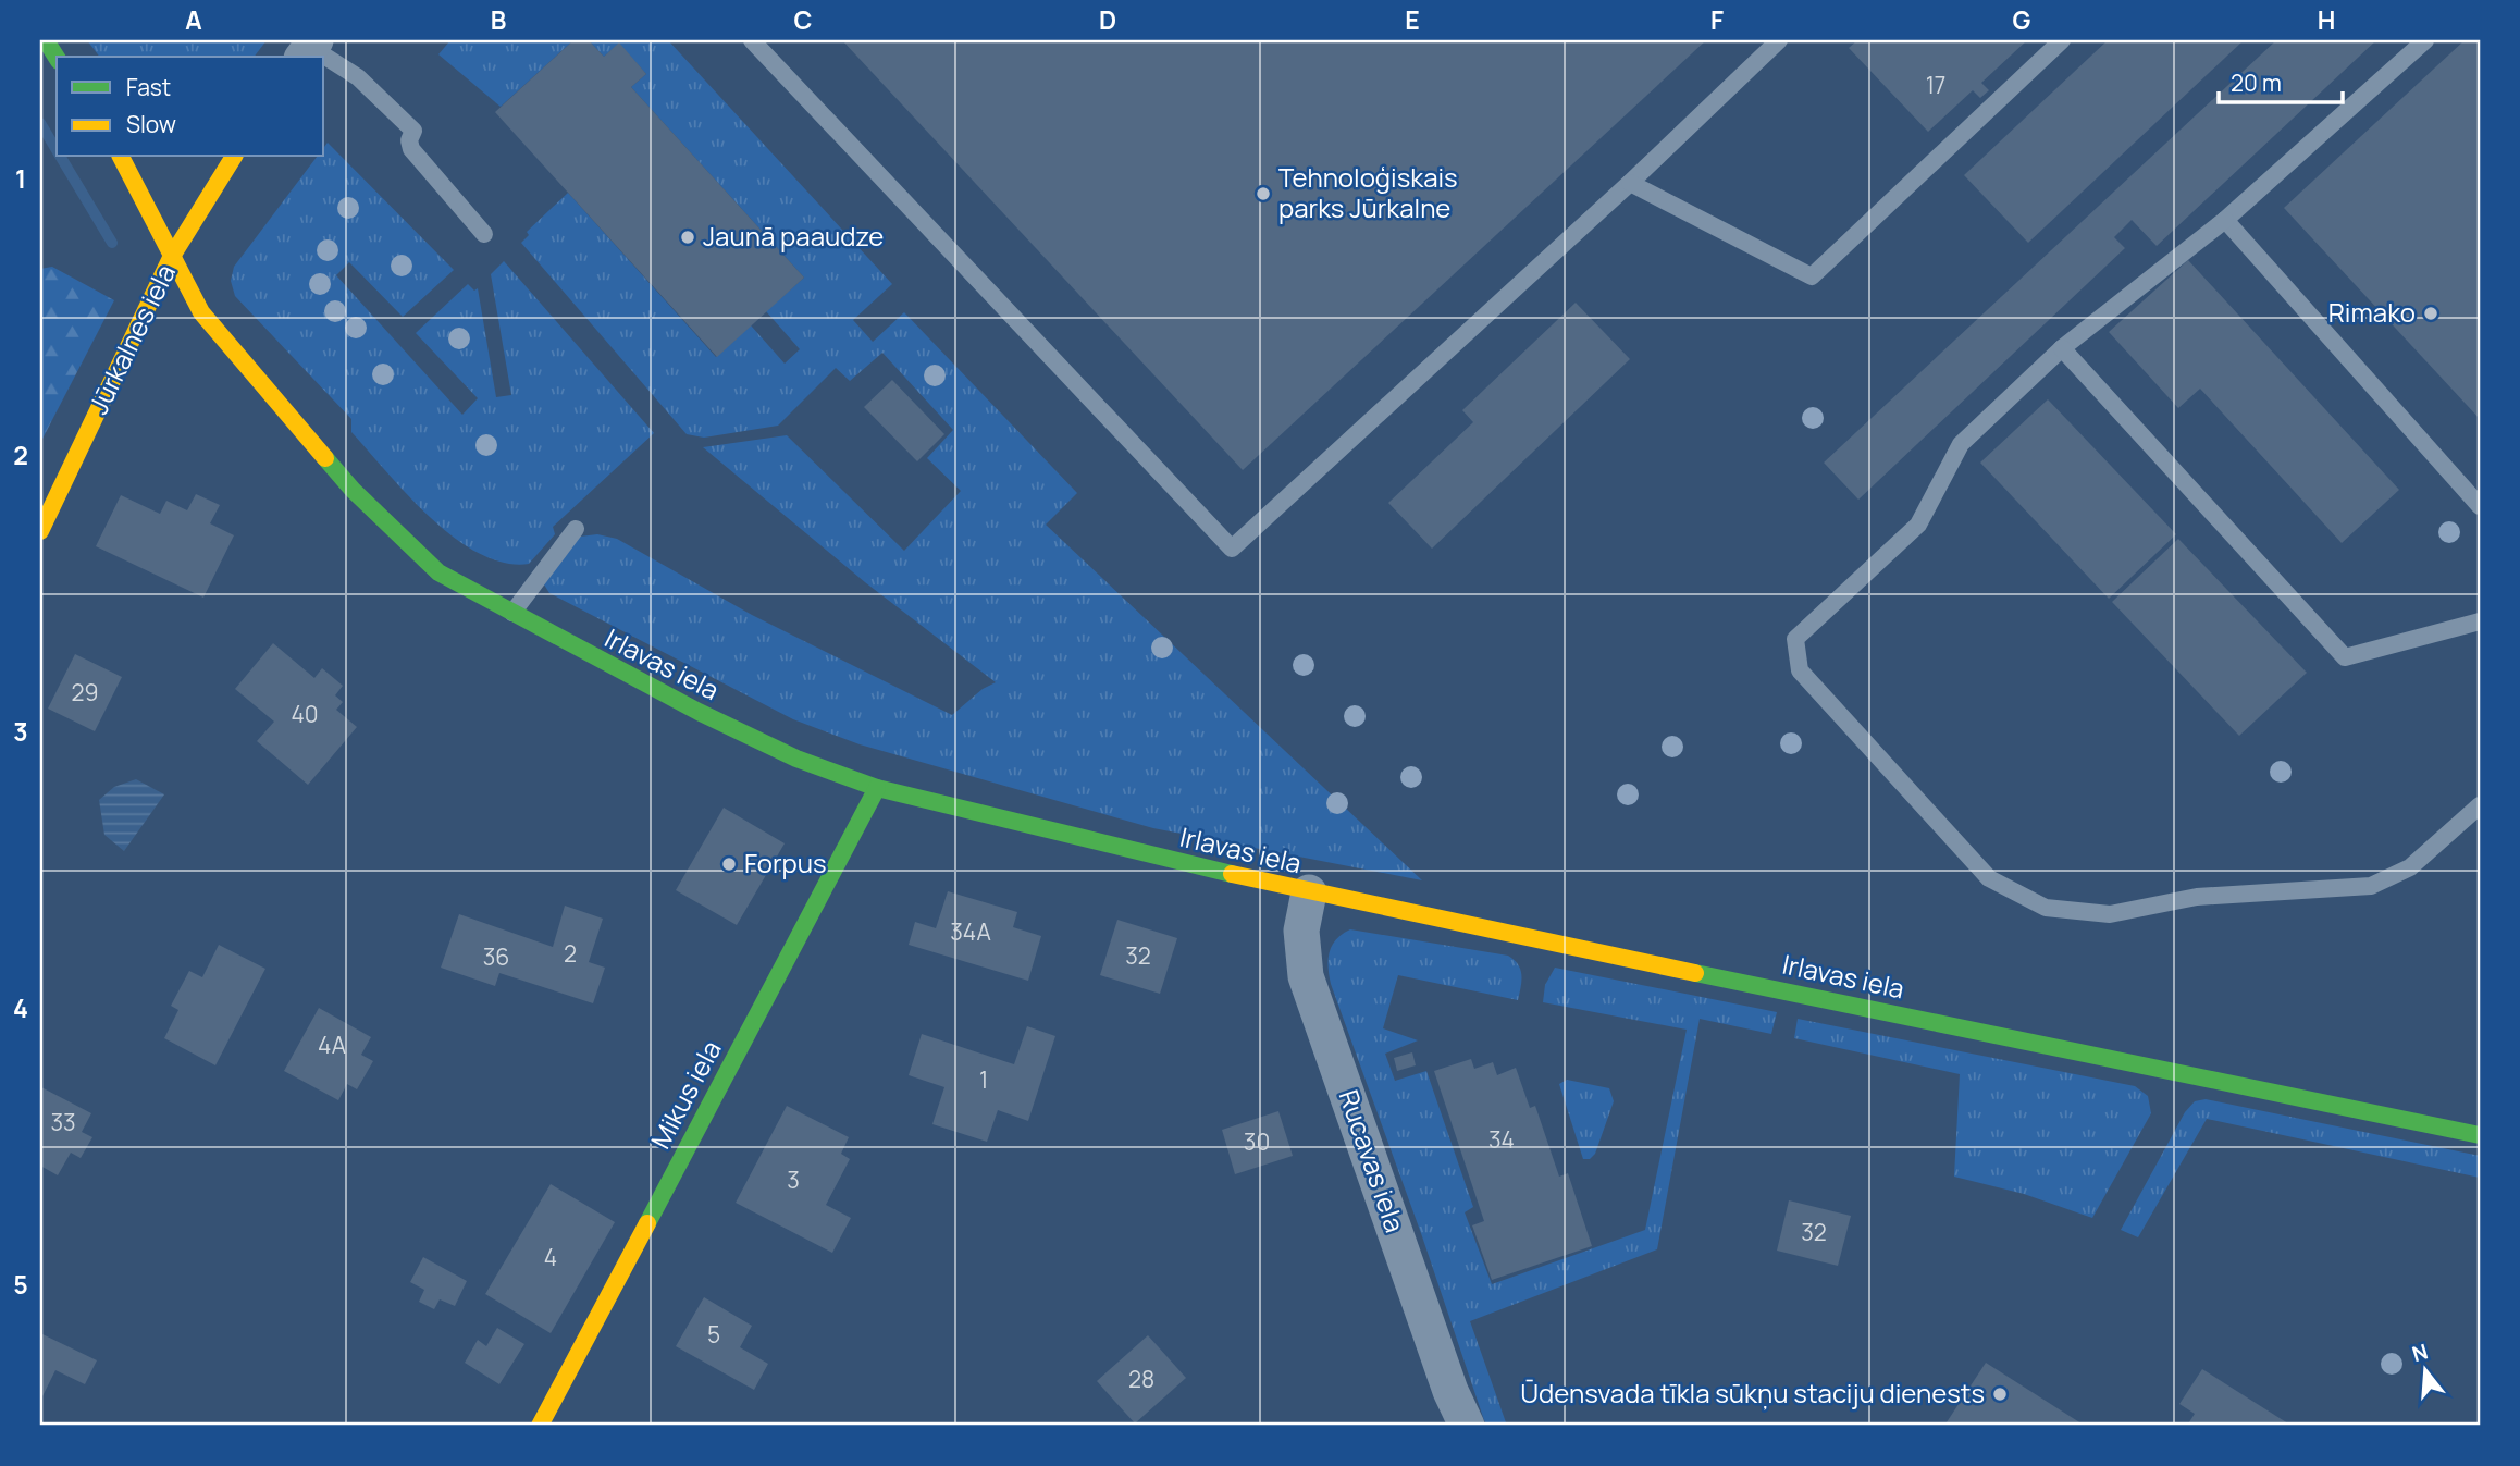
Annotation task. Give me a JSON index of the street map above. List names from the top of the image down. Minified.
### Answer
{"streets":{"street":["Jūrkalnes iela","Irlavas iela","Mikus iela","Rucavas iela"]},"crossings":[["Jūrkalnes iela","Irlavas iela"],["Irlavas iela","Mikus iela"],["Irlavas iela","Rucavas iela"]],"places":["Tehnoloģiskais parks Jūrkalne","Jaunā paaudze","Rimako","Forpus","Ūdensvada tīkla sūkņu staciju dienests"],"house_numbers":["17","29","40","34A","2","32","36","4A","1","33","34","30","3","32","4","5","28"],"legend":["Fast","Slow"],"scale_bar":"20 m","north":"top","grid":{"columns":["A","B","C","D","E","F","G","H"],"rows":["1","2","3","4","5"]}}
